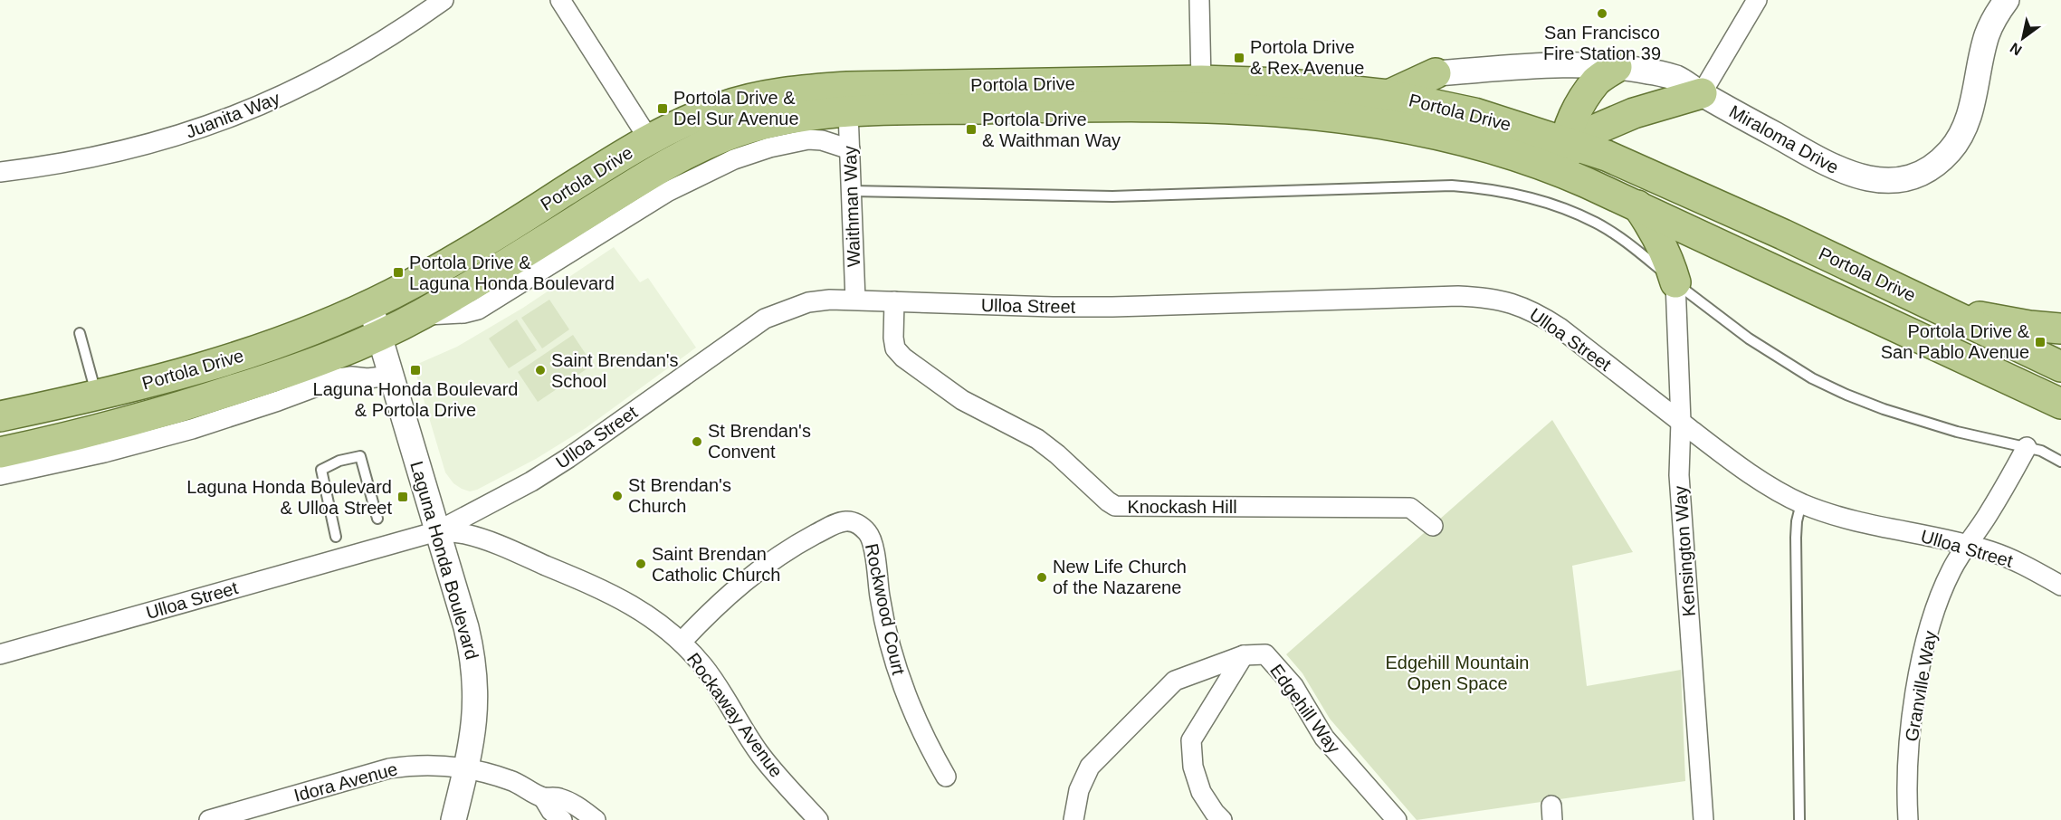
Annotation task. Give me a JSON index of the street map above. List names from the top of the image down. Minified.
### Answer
{"streets":{"main road":["Portola Drive"],"street":["Juanita Way","Miraloma Drive","Waithman Way","Ulloa Street","Knockash Hill","Kensington Way","Laguna Honda Boulevard","Rockwood Court","Granville Way","Edgehill Way","Rockaway Avenue","Idora Avenue"]},"crossings":[["Portola Drive","Miraloma Drive"],["Portola Drive","Waithman Way"],["Portola Drive","Laguna Honda Boulevard"],["Waithman Way","Ulloa Street"],["Ulloa Street","Knockash Hill"],["Ulloa Street","Kensington Way"],["Ulloa Street","Laguna Honda Boulevard"],["Ulloa Street","Granville Way"],["Ulloa Street","Rockaway Avenue"],["Laguna Honda Boulevard","Rockaway Avenue"],["Laguna Honda Boulevard","Idora Avenue"],["Rockwood Court","Rockaway Avenue"]],"parks":["Edgehill Mountain Open Space"],"places":{"other":["San Francisco Fire Station 39","Saint Brendan's School","St Brendan's Convent","St Brendan's Church","Saint Brendan Catholic Church","New Life Church of the Nazarene"],"transit":["Portola Drive & Rex Avenue","Portola Drive & Del Sur Avenue","Portola Drive & Waithman Way","Portola Drive & Laguna Honda Boulevard","Portola Drive & San Pablo Avenue","Laguna Honda Boulevard & Portola Drive","Laguna Honda Boulevard & Ulloa Street"]},"north":"bottom left"}
